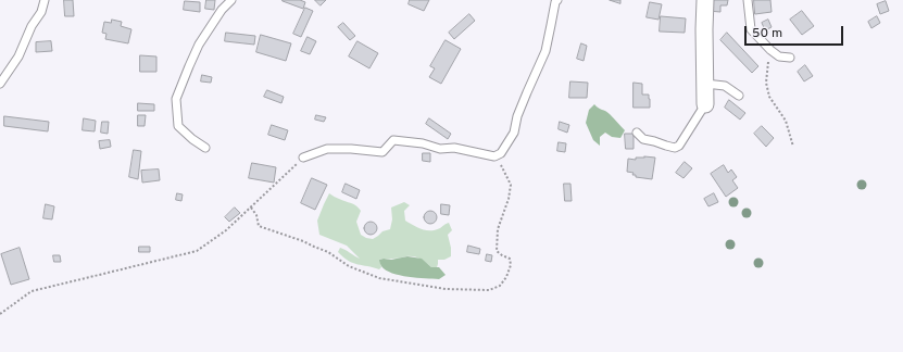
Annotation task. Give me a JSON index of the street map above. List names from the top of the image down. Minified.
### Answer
{"scale_bar":"50 m"}
